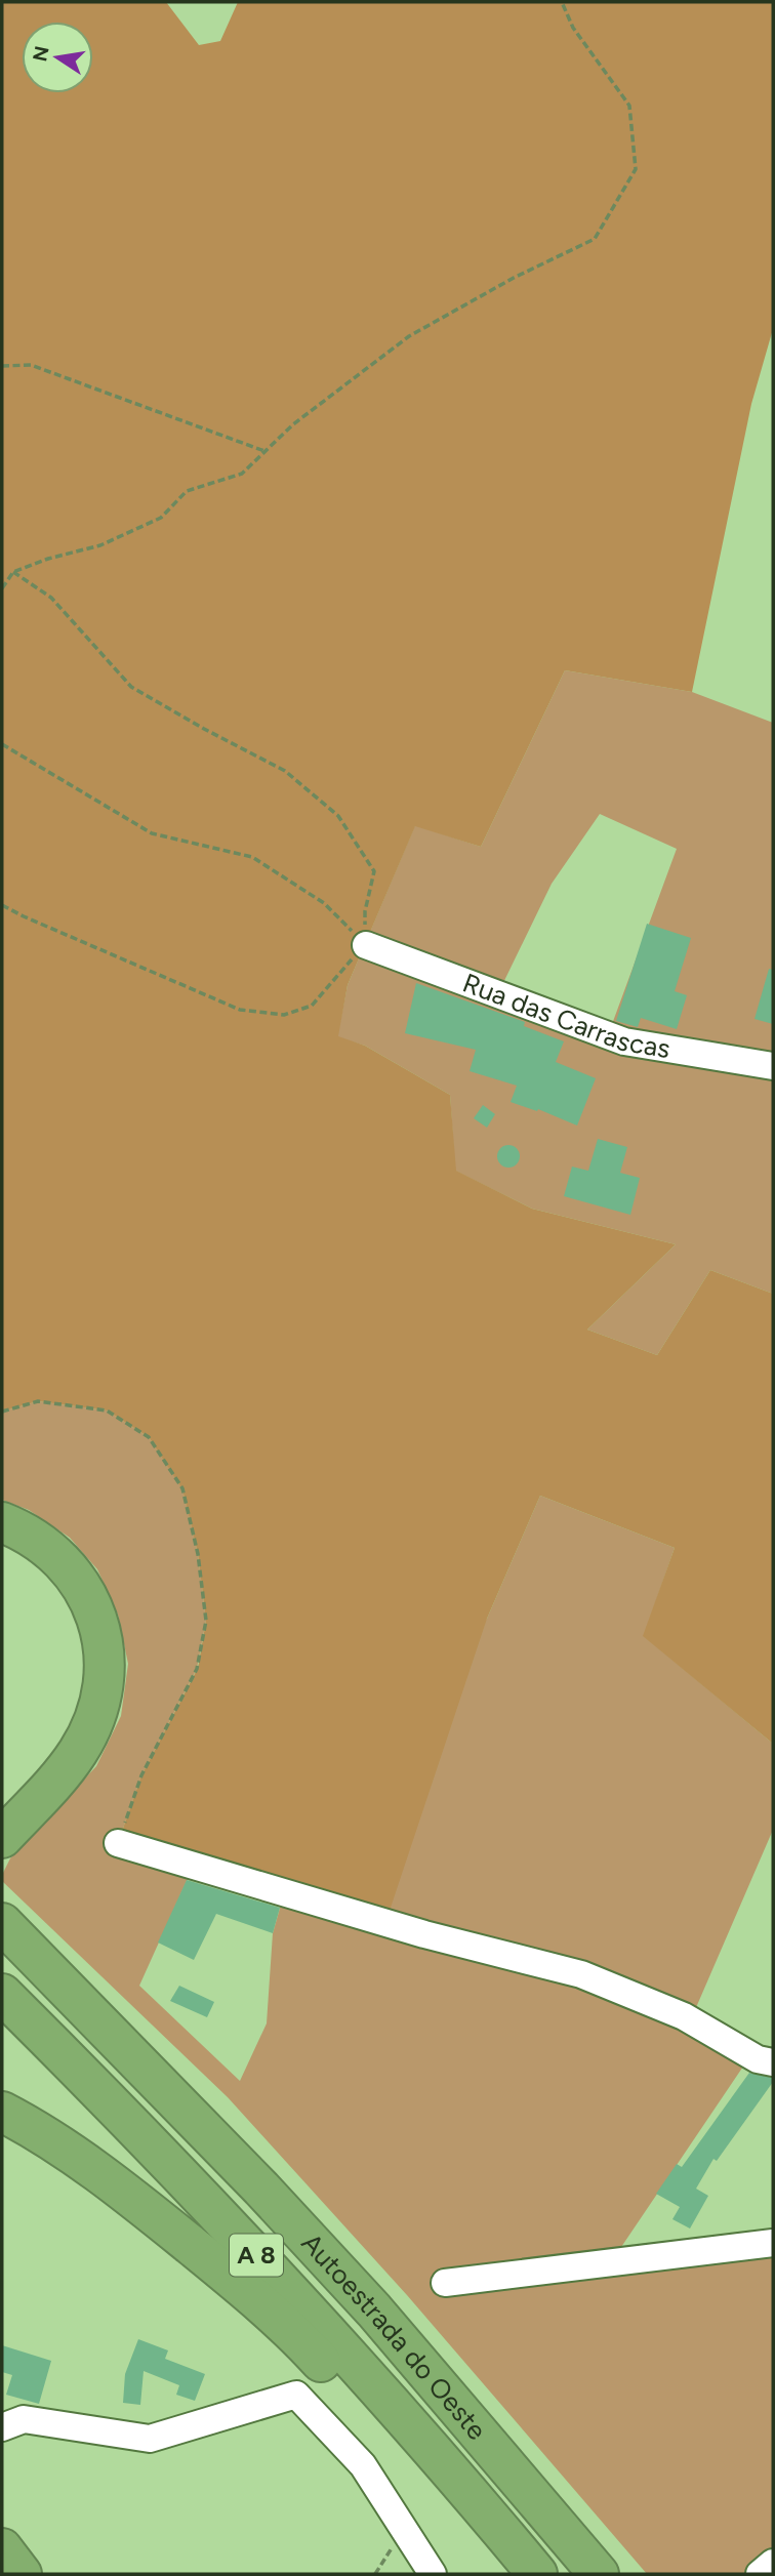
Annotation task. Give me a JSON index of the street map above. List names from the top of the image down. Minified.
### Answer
{"streets":{"highway":["A 8","Autoestrada do Oeste"],"street":["Rua das Carrascas"]},"north":"left"}
